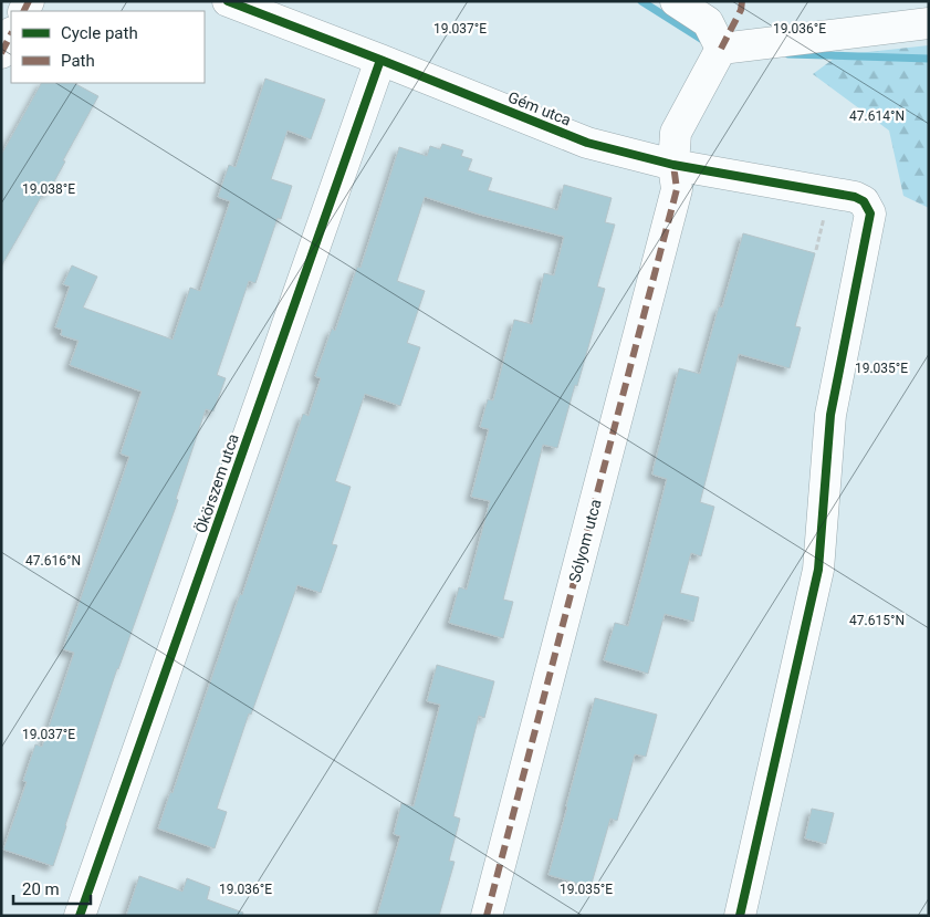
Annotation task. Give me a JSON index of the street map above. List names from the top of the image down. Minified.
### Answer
{"streets":{"street":["Gém utca","Ökörszem utca","Sólyom utca"]},"crossings":[["Gém utca","Ökörszem utca"],["Gém utca","Sólyom utca"]],"legend":["Cycle path","Path"],"scale_bar":"20 m","coordinates":["19.037°E","19.036°E","47.614°N","19.038°E","19.035°E","47.616°N","47.615°N"]}
